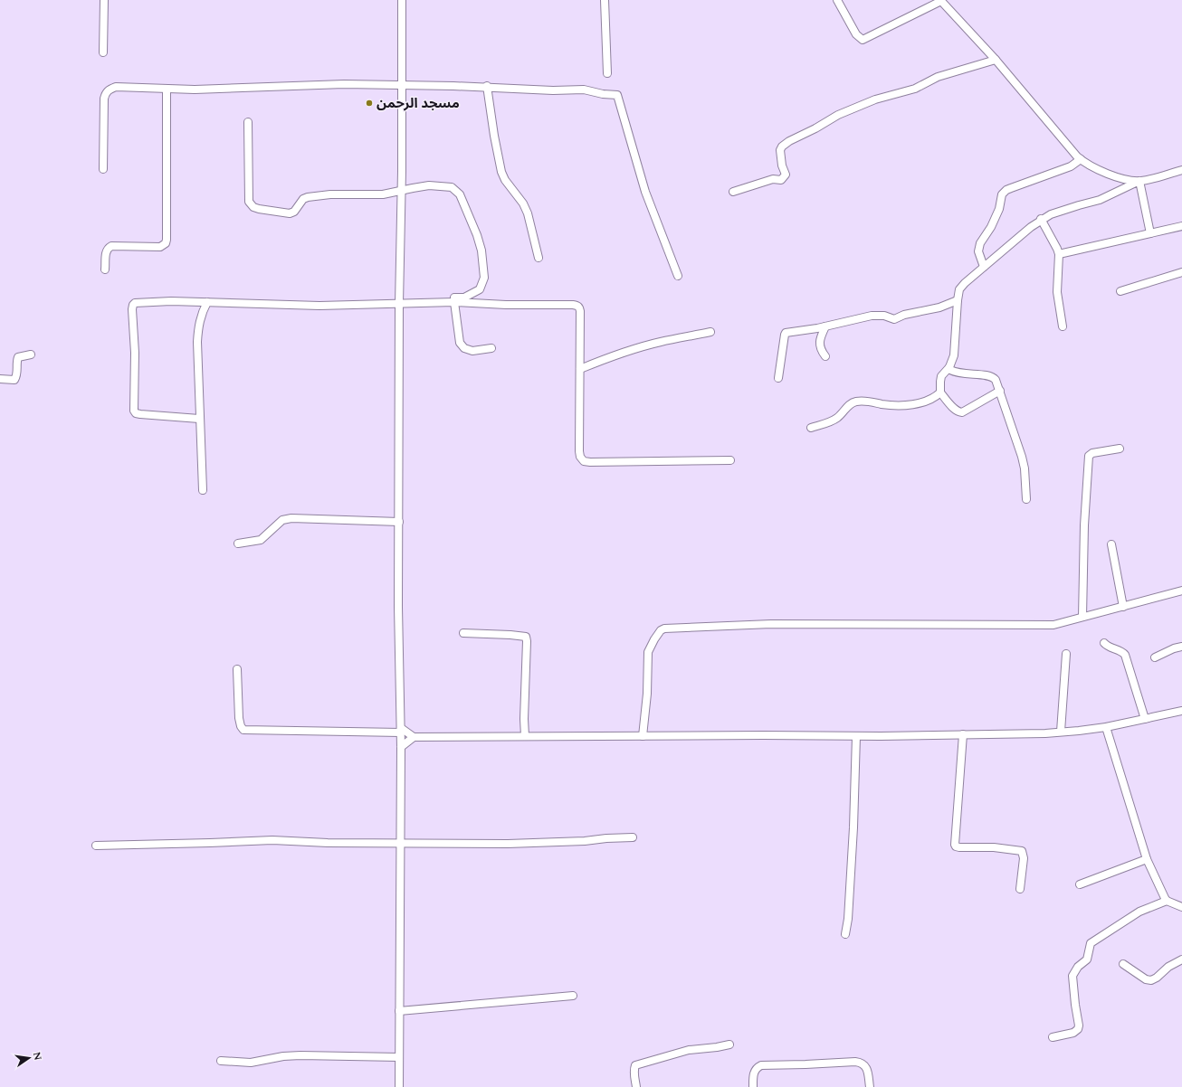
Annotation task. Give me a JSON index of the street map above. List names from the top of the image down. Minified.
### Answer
{"places":["مسجد الرحمن"],"north":"right"}
